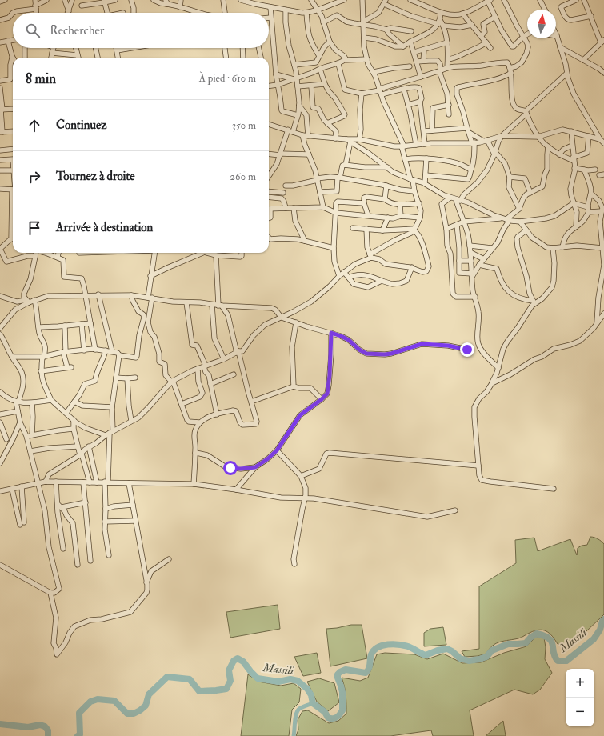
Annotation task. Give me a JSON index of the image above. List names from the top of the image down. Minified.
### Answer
{"water":["Massili"],"north":"top","page":{"search":"Rechercher","heading":["8 min","À pied · 610 m"],"list":[["Continuez","350 m"],["Tournez à droite","260 m"],"Arrivée à destination"],"map_buttons":["+","−"]}}
